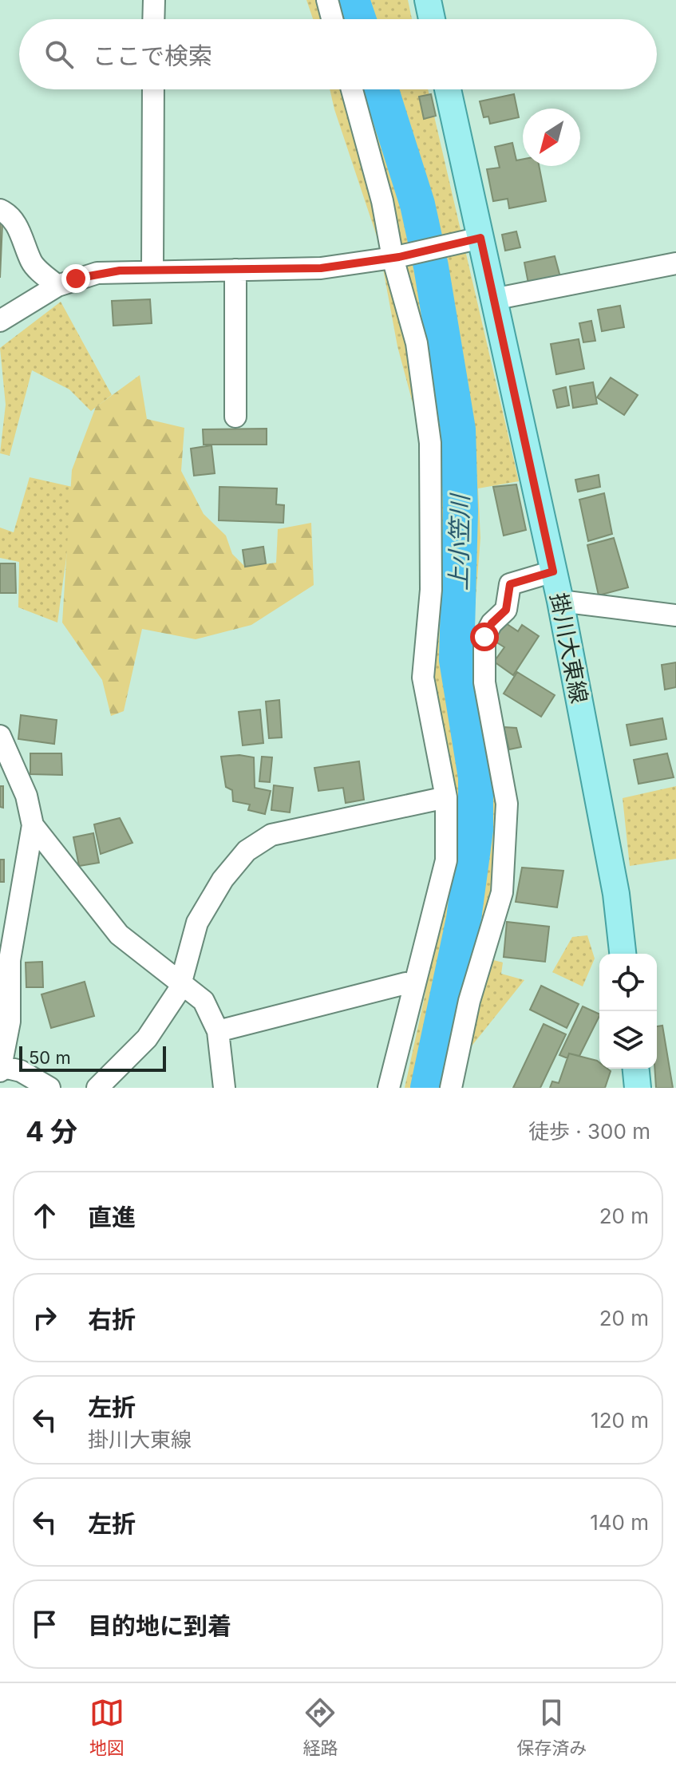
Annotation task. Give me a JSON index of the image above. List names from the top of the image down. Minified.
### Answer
{"streets":{"main road":["掛川大東線"]},"water":["上小笠川"],"scale_bar":"50 m","north":"bottom left","page":{"search":"ここで検索","scale":"50 m","heading":["4 分","徒歩 · 300 m"],"list":[["直進","20 m"],["右折","20 m"],["左折","掛川大東線","120 m"],["左折","140 m"],"目的地に到着"],"nav":["地図","経路","保存済み"]}}
